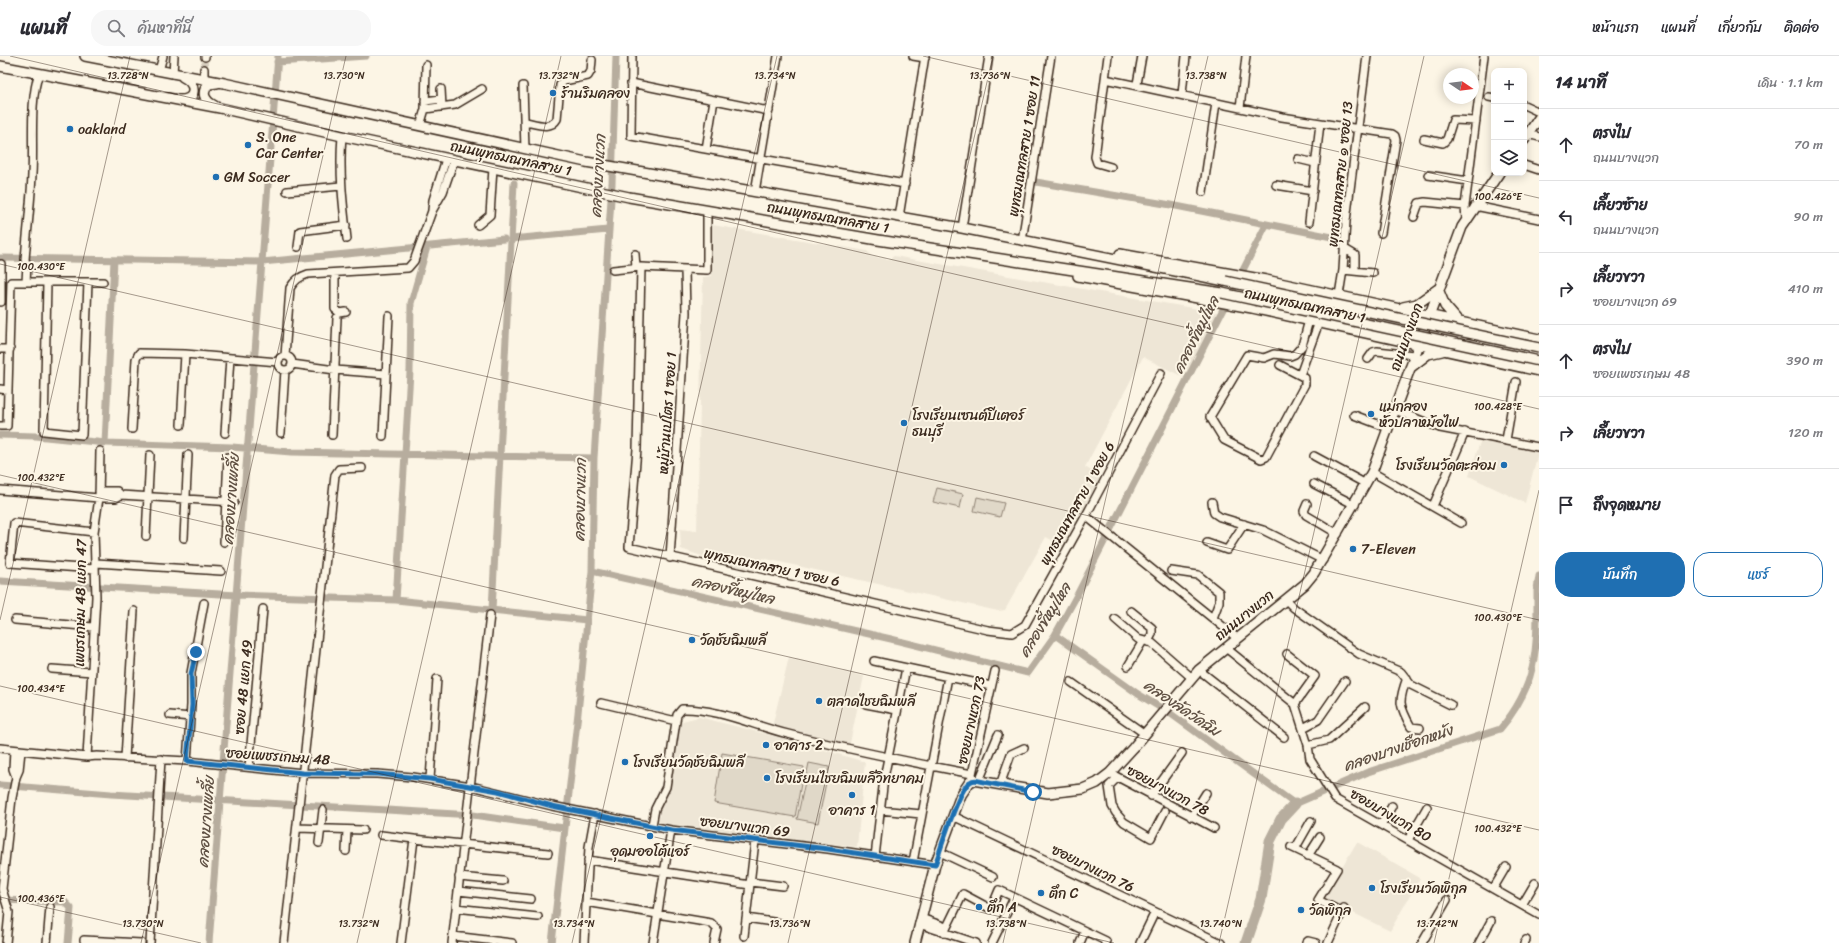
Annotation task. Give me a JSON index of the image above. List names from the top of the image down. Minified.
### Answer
{"streets":{"main road":["ถนนพุทธมณฑลสาย 1","ถนนบางแวก"],"street":["พุทธมณฑลสาย 1 ซอย 11","พุทธมณฑลสาย ๑ ซอย 13","หมู่บ้านเปโตร 1 ซอย 1","พุทธมณฑลสาย 1 ซอย 6","เพชรเกษม 48 แยก 47","ซอย 48 แยก 49","ซอยบางแวก 73","ซอยเพชรเกษม 48","ซอยบางแวก 78","ซอยบางแวก 80","ซอยบางแวก 69","ซอยบางแวก 76"]},"crossings":[["พุทธมณฑลสาย 1 ซอย 11","ถนนพุทธมณฑลสาย 1"],["ถนนพุทธมณฑลสาย 1","พุทธมณฑลสาย ๑ ซอย 13"],["ถนนพุทธมณฑลสาย 1","ถนนบางแวก"],["ถนนบางแวก","ซอยบางแวก 73"],["ถนนบางแวก","ซอยบางแวก 78"],["หมู่บ้านเปโตร 1 ซอย 1","พุทธมณฑลสาย 1 ซอย 6"],["เพชรเกษม 48 แยก 47","ซอยเพชรเกษม 48"],["ซอย 48 แยก 49","ซอยเพชรเกษม 48"],["ซอยเพชรเกษม 48","ซอยบางแวก 69"]],"water":["คลองบางแวก","คลองขี้หมูไหล","คลองบางเพลี้ย","คลองลัดวัดฉิม","คลองบางเชือกหนัง"],"places":["ร้านริมคลอง","oakland","S. One Car Center","GM Soccer","แม่กลอง หัวปลาหม้อไฟ","โรงเรียนเซนต์ปีเตอร์ ธนบุรี","โรงเรียนวัดตะล่อม","7-Eleven","วัดชัยฉิมพลี","ตลาดไชยฉิมพลี","อาคาร 2","โรงเรียนวัดชัยฉิมพลี","โรงเรียนไชยฉิมพลีวิทยาคม","อาคาร 1","อุดมออโต้แอร์","โรงเรียนวัดพิกุล","ตึก C","ตึก A","วัดพิกุล"],"north":"right","page":{"header":"แผนที่","search":"ค้นหาที่นี่","nav":["หน้าแรก","แผนที่","เกี่ยวกับ","ติดต่อ"],"heading":["14 นาที","เดิน · 1.1 km"],"map_buttons":["+","−"],"list":[["ตรงไป","ถนนบางแวก","70 m"],["เลี้ยวซ้าย","ถนนบางแวก","90 m"],["เลี้ยวขวา","ซอยบางแวก 69","410 m"],["ตรงไป","ซอยเพชรเกษม 48","390 m"],["เลี้ยวขวา","120 m"],"ถึงจุดหมาย"],"buttons":["บันทึก","แชร์"]},"coordinates":["13.728°N","13.730°N","13.732°N","13.734°N","13.736°N","13.738°N","100.426°E","100.430°E","100.428°E","100.432°E","100.434°E","100.436°E","13.740°N","13.742°N"]}
